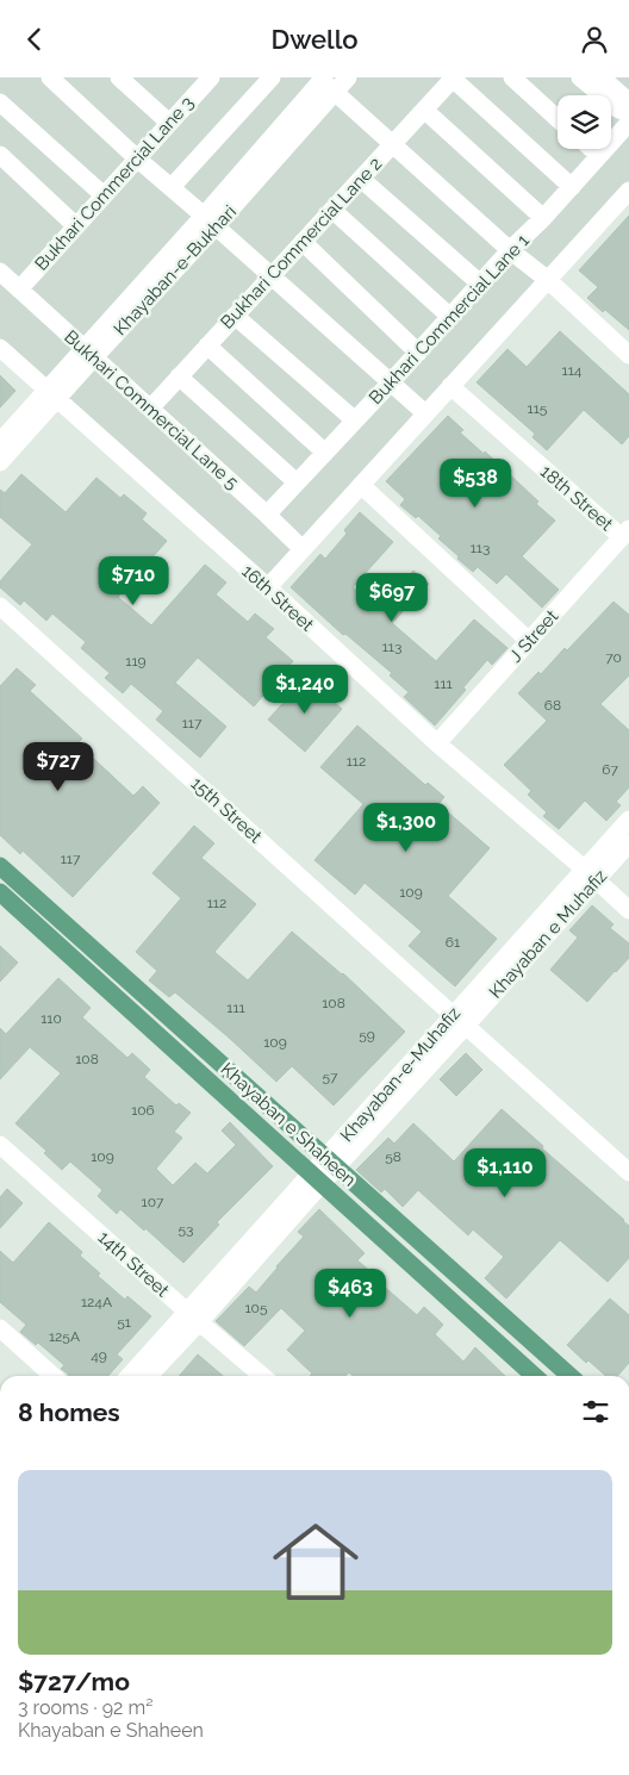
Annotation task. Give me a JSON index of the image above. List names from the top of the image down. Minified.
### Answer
{"streets":{"main road":["Khayaban e Shaheen"],"street":["Bukhari Commercial Lane 3","Bukhari Commercial Lane 2","Khayaban-e-Bukhari","Bukhari Commercial Lane 1","Bukhari Commercial Lane 5","18th Street","16th Street","J Street","15th Street","Khayaban e Muhafiz","Khayaban-e-Muhafiz","14th Street"]},"crossings":[["Bukhari Commercial Lane 3","Bukhari Commercial Lane 5"],["Bukhari Commercial Lane 2","Bukhari Commercial Lane 5"],["Khayaban-e-Bukhari","Bukhari Commercial Lane 5"],["Khayaban-e-Bukhari","16th Street"],["Bukhari Commercial Lane 1","Bukhari Commercial Lane 5"],["18th Street","J Street"],["16th Street","J Street"],["16th Street","Khayaban e Muhafiz"],["16th Street","Khayaban-e-Muhafiz"],["15th Street","Khayaban-e-Muhafiz"],["Khayaban e Muhafiz","Khayaban-e-Muhafiz"],["Khayaban-e-Muhafiz","Khayaban e Shaheen"],["Khayaban-e-Muhafiz","14th Street"]],"house_numbers":["114","115","113","113","70","119","111","68","117","112","67","117","109","112","61","108","111","110","59","109","108","57","106","109","58","107","53","124A","105","51","125A","49"],"page":{"header":"Dwello","price":["$538","$710","$697","$1,240","$727","$1,300","$1,110","$463"],"heading":"8 homes","list":[{"name":"$727/mo","note":"3 rooms · 92 m² · Khayaban e Shaheen"}]}}
